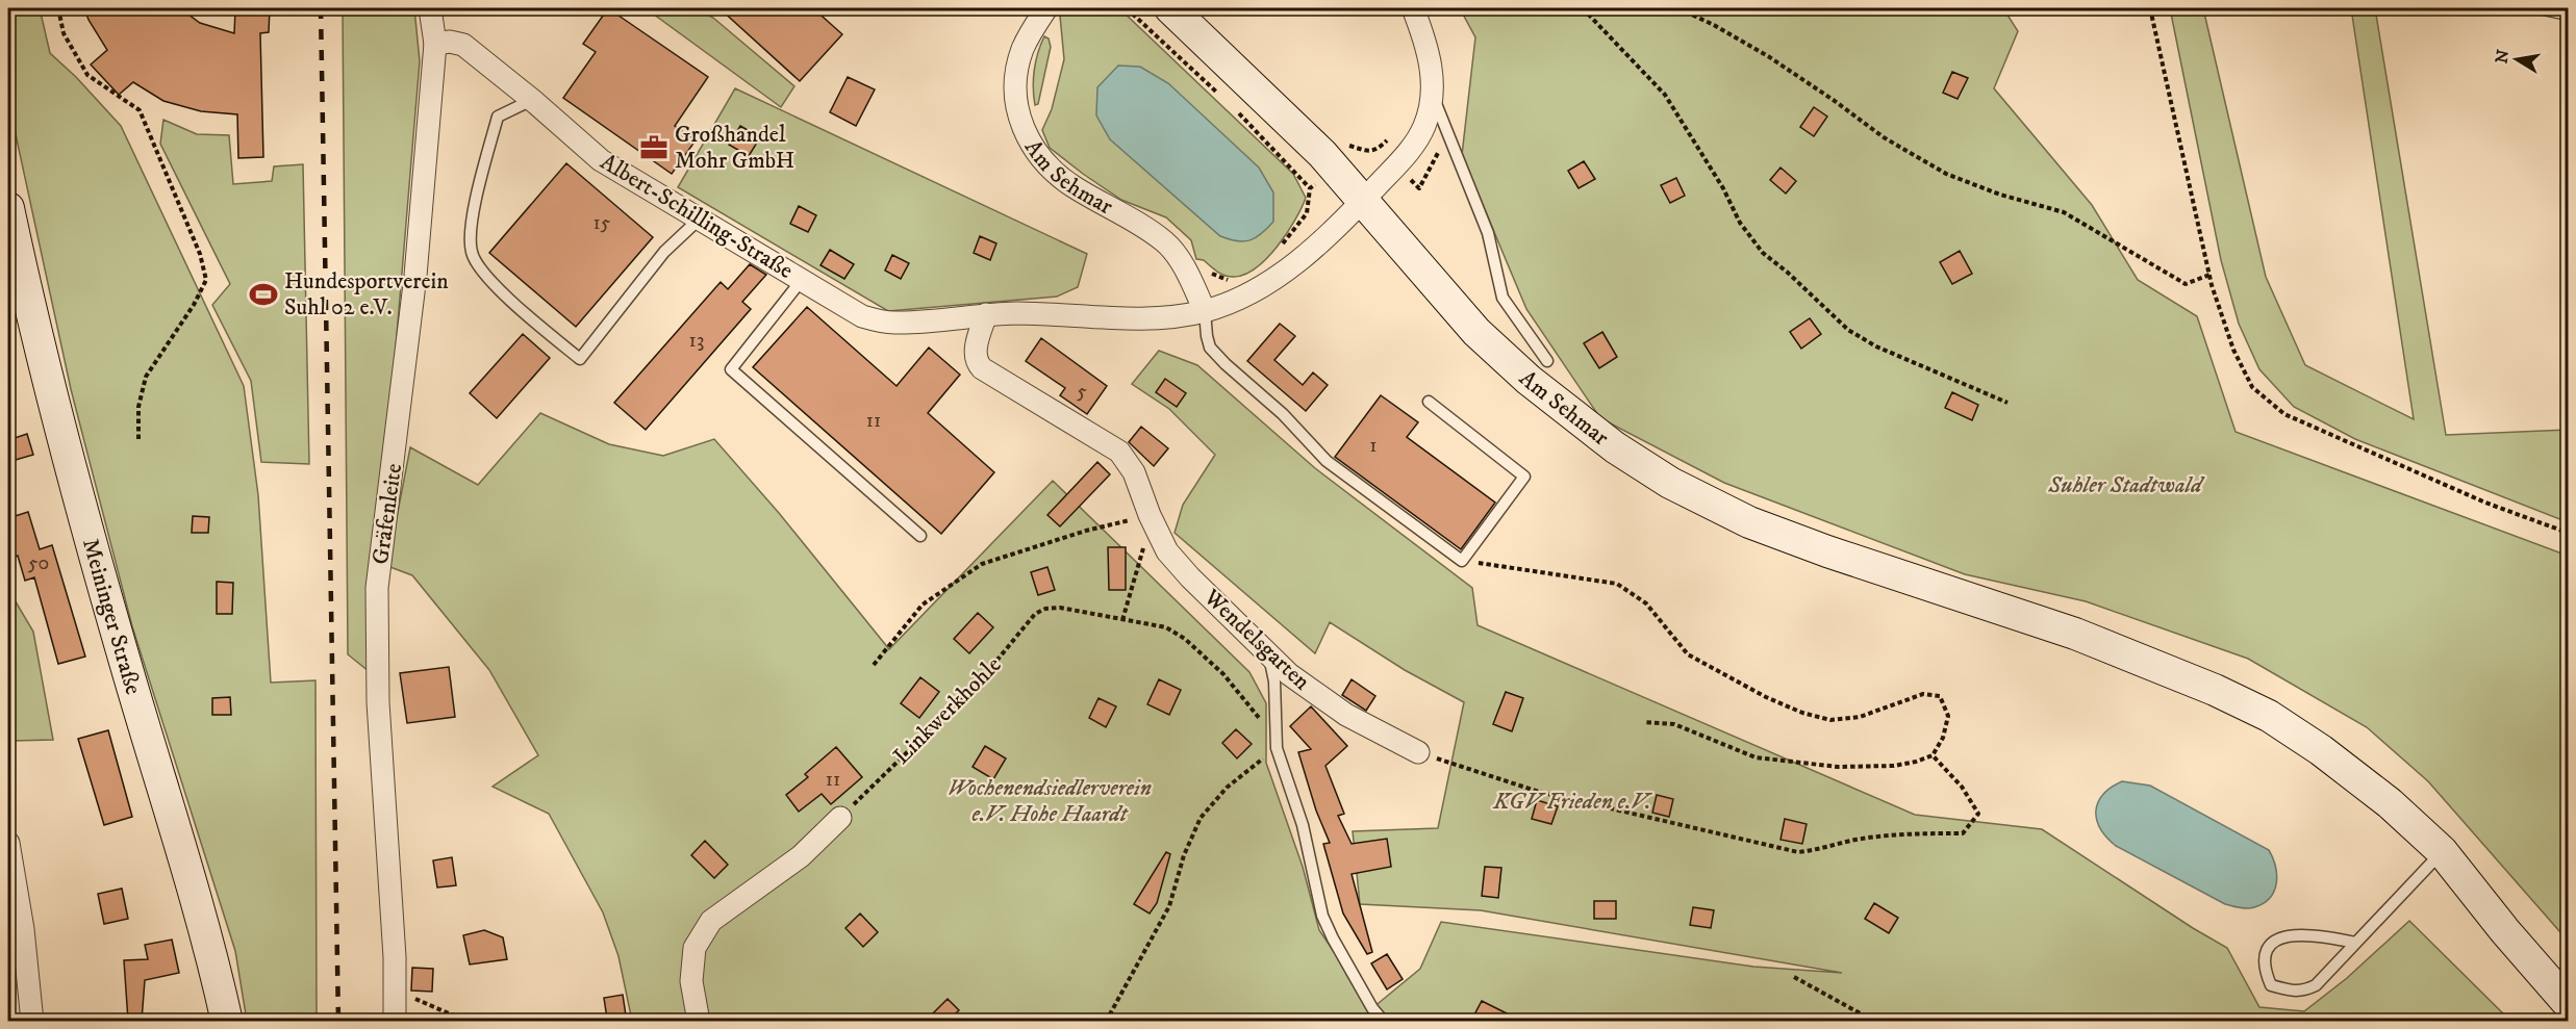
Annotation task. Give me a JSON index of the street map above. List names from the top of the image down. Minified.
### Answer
{"streets":{"main road":["Am Sehmar","Meininger Straße"],"street":["Albert-Schilling-Straße","Gräfenleite","Wendelsgarten"],"path":["Linkwerkhohle"]},"crossings":[["Am Sehmar","Albert-Schilling-Straße"],["Albert-Schilling-Straße","Gräfenleite"]],"parks":["Suhler Stadtwald","Wochenendsiedlerverein e.V. Hohe Haardt","KGV Frieden e.V."],"places":{"office":["Großhandel Mohr GmbH"],"sports":["Hundesportverein Suhl 02 e.V."]},"house_numbers":["15","13","5","11","1","50","11"],"north":"left"}
